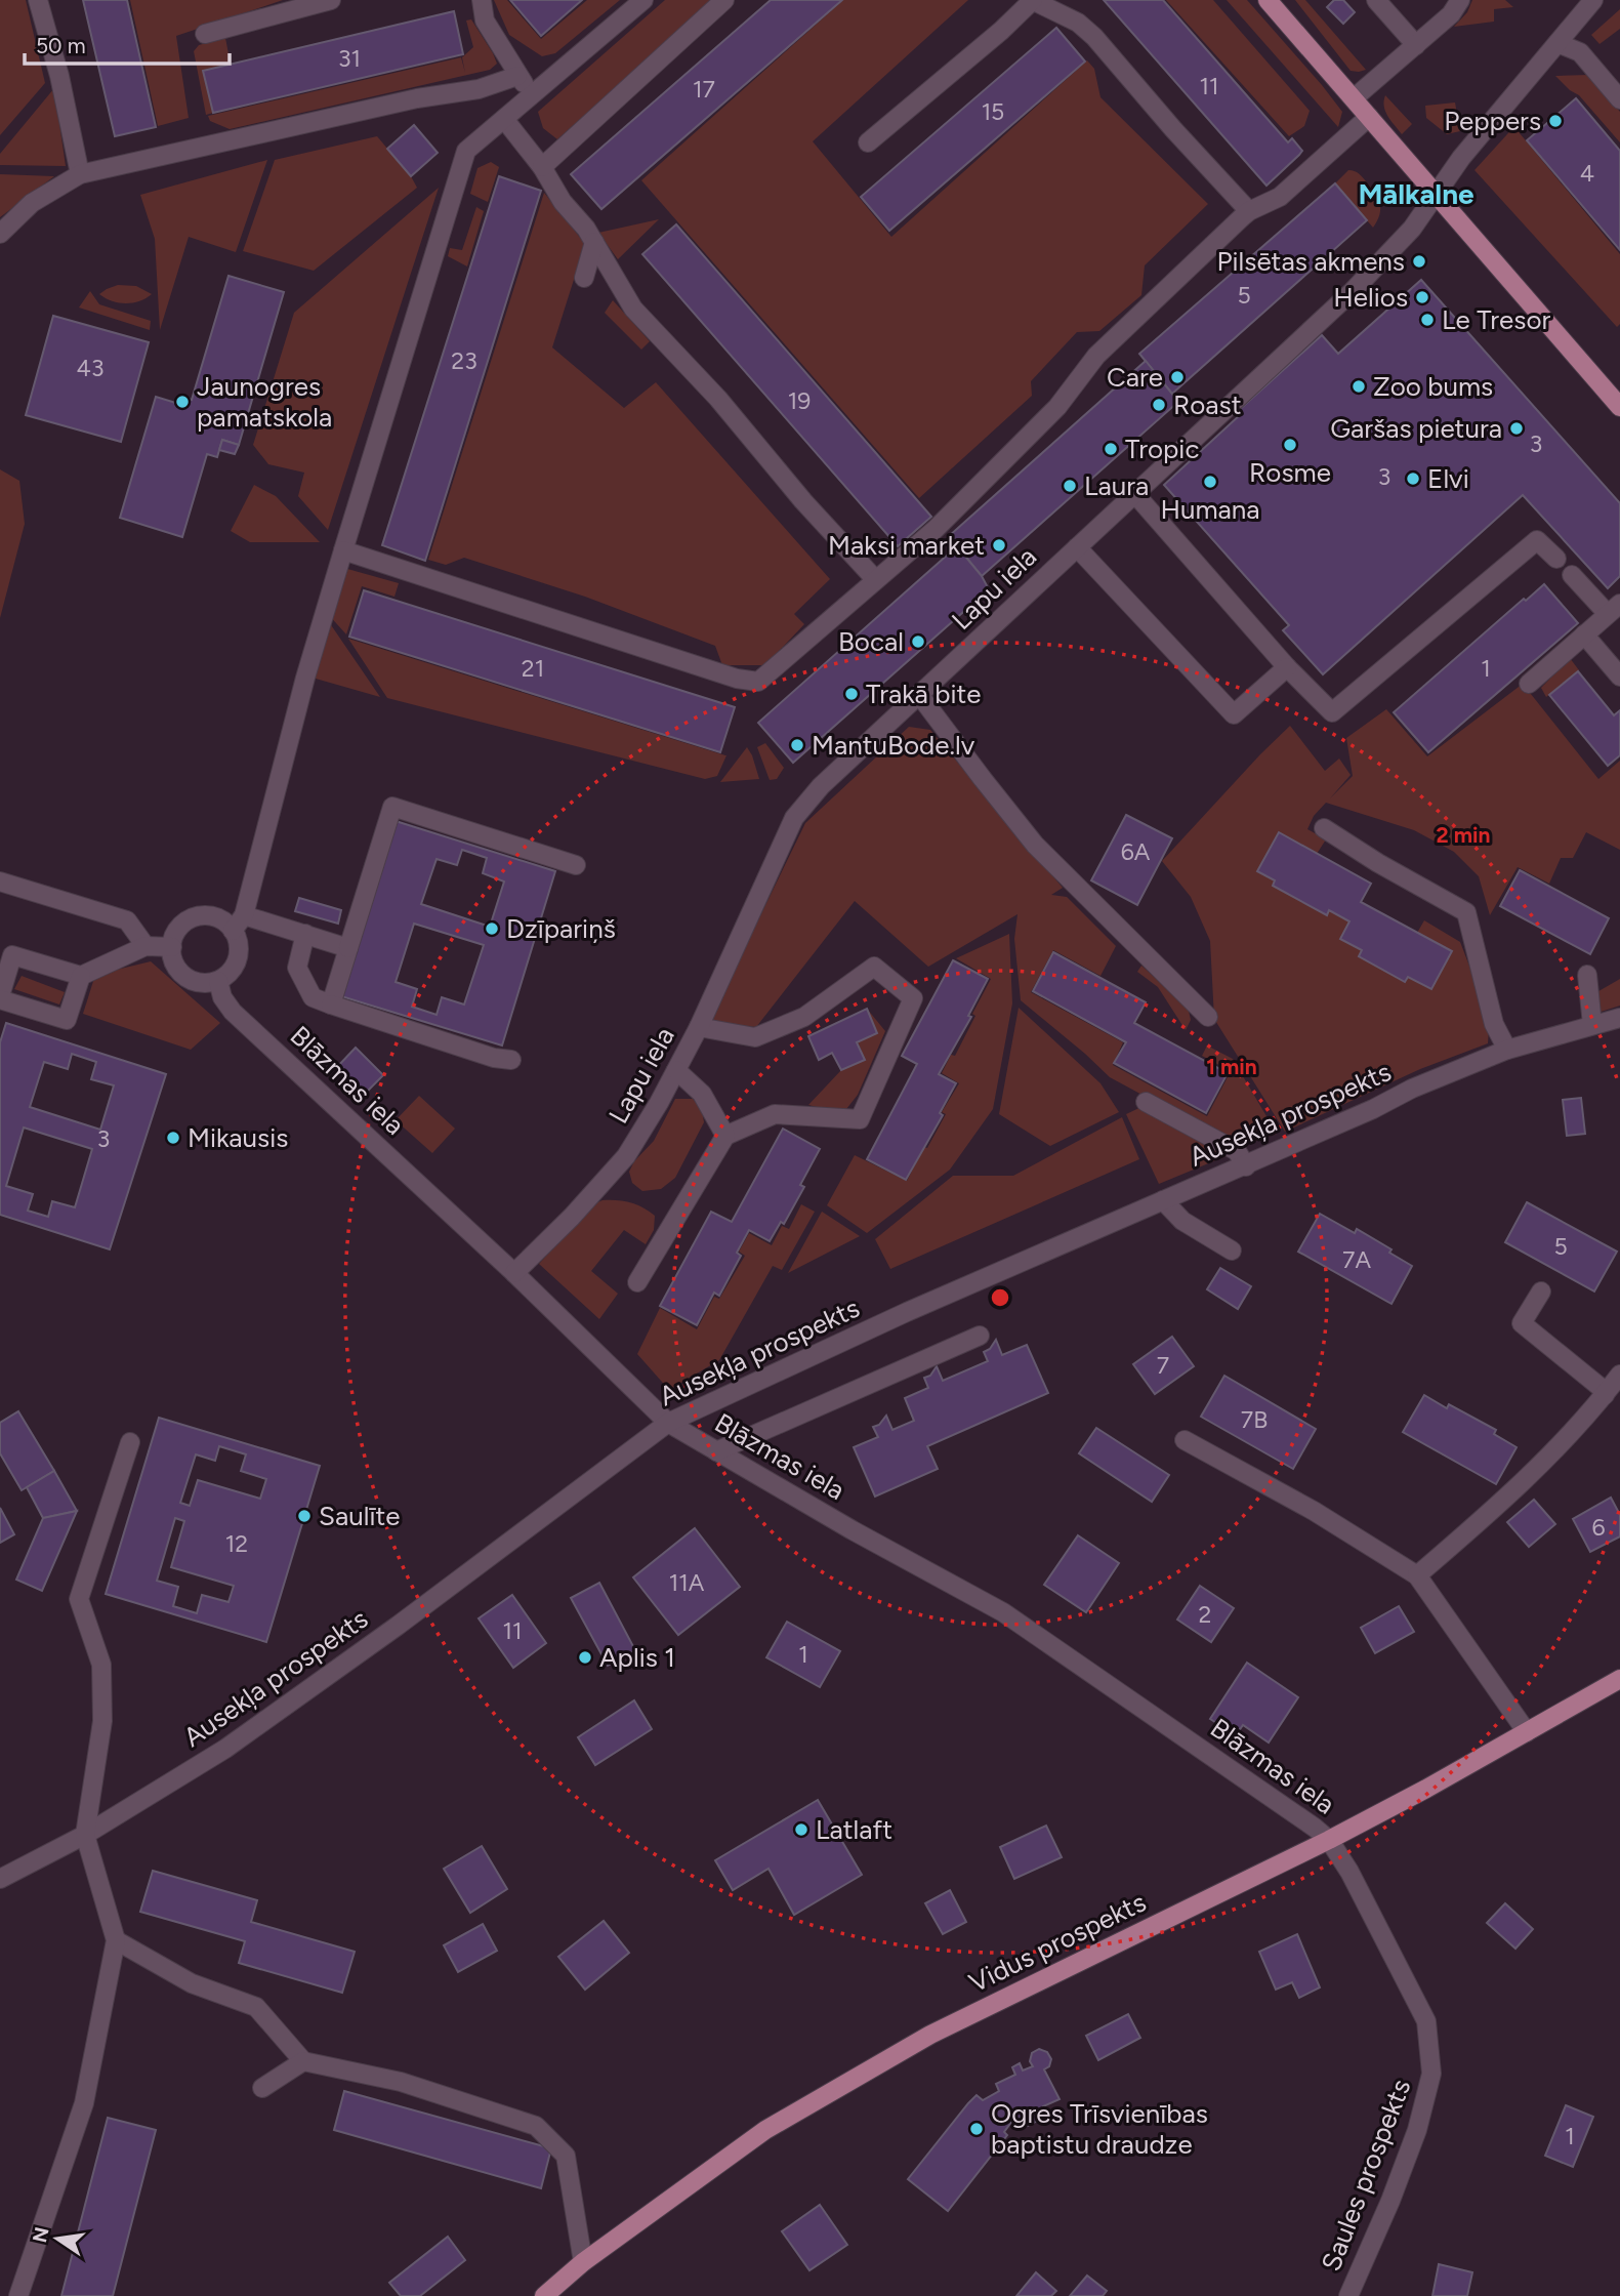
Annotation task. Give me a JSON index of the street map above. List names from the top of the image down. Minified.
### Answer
{"streets":{"main road":["Vidus prospekts"],"street":["Lapu iela","Blāzmas iela","Ausekļa prospekts","Saules prospekts"]},"crossings":[["Lapu iela","Blāzmas iela"],["Blāzmas iela","Ausekļa prospekts"],["Blāzmas iela","Vidus prospekts"],["Blāzmas iela","Saules prospekts"],["Vidus prospekts","Saules prospekts"]],"districts":["Mālkalne"],"places":["Peppers","Pilsētas akmens","Helios","Le Tresor","Care","Zoo bums","Jaunogres pamatskola","Roast","Garšas pietura","Rosme","Tropic","Elvi","Humana","Laura","Maksi market","Bocal","Trakā bite","MantuBode.lv","Dzīpariņš","Mikausis","Saulīte","Aplis 1","Latlaft","Ogres Trīsvienības baptistu draudze"],"house_numbers":["31","11","17","15","4","5","23","43","19","3","3","21","1","6A","3","5","7A","7","7B","6","12","11A","2","11","1","1"],"scale_bar":"50 m","north":"left","rings":["2 min","1 min"]}
